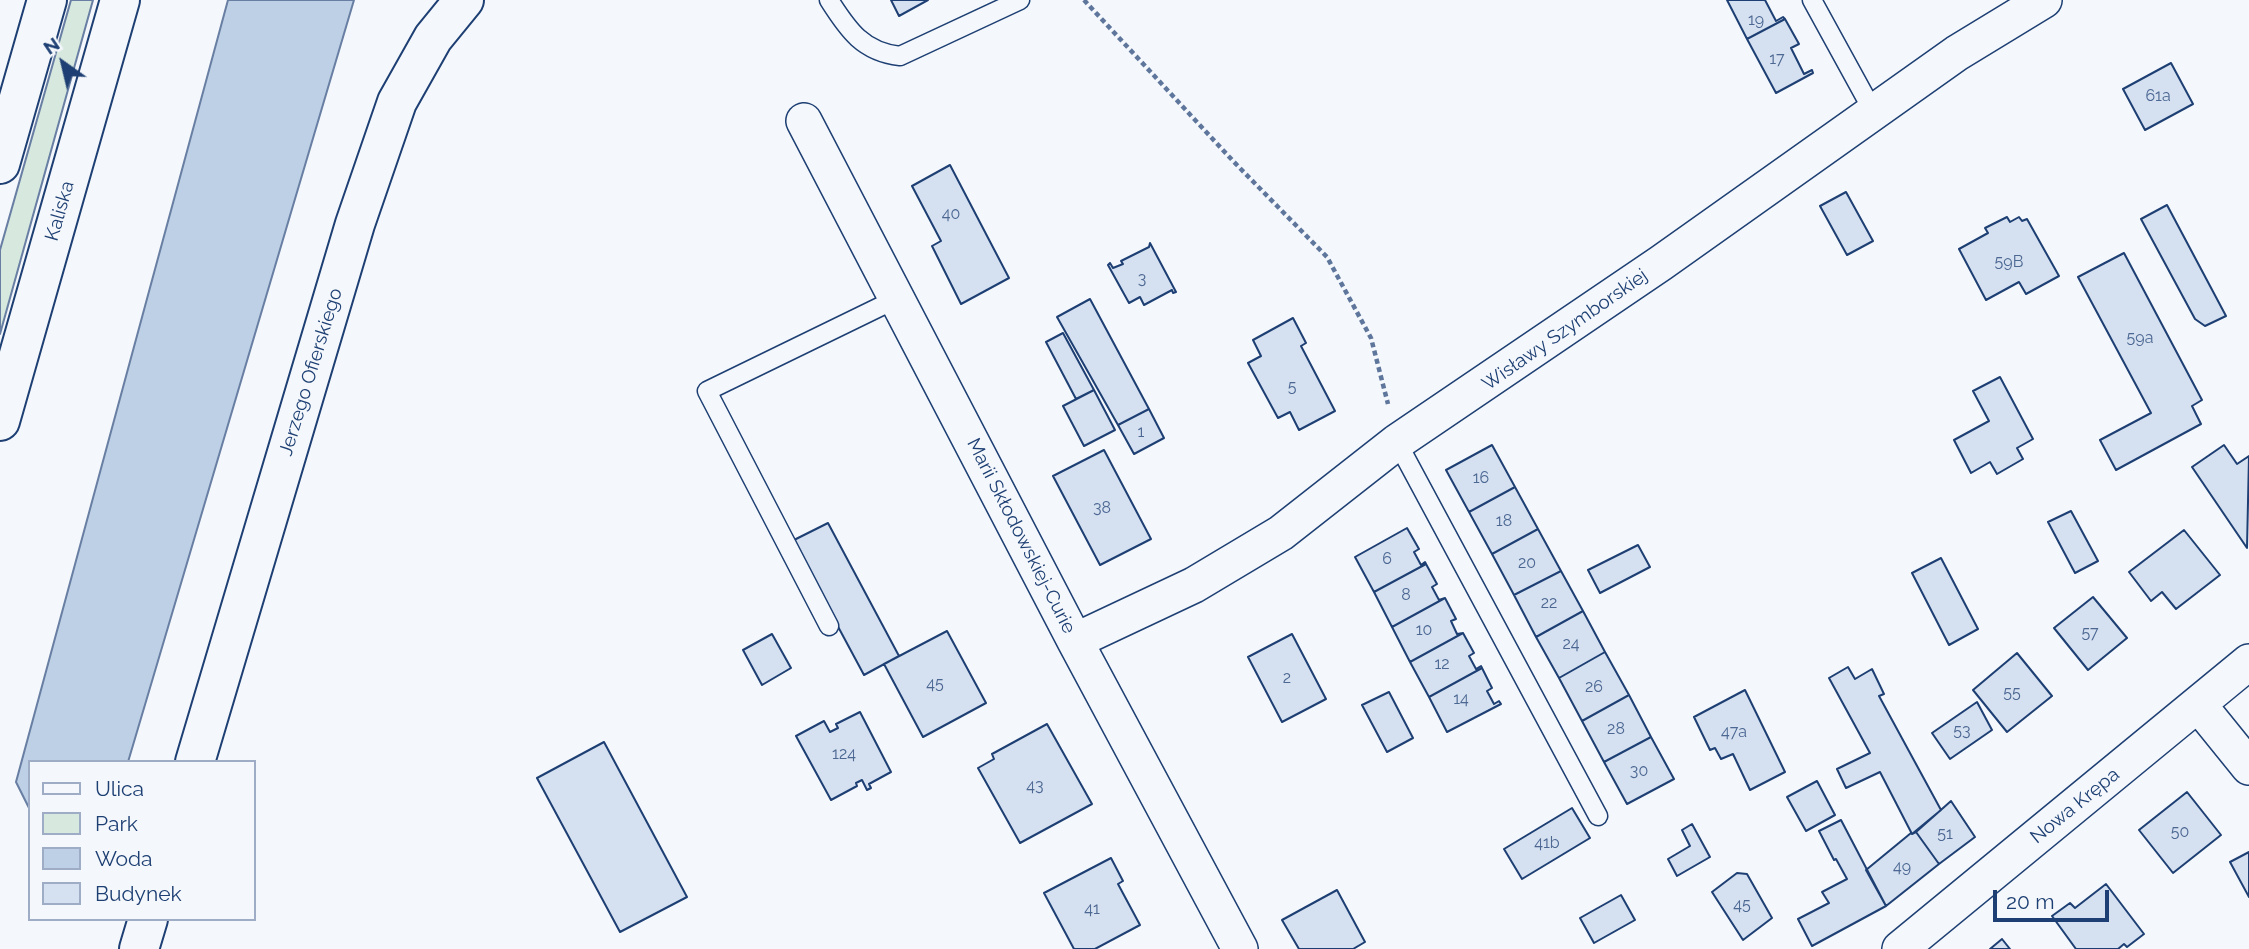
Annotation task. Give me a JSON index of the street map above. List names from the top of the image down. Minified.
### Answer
{"streets":{"street":["Kaliska","Wisławy Szymborskiej","Jerzego Ofierskiego","Marii Skłodowskiej-Curie","Nowa Krępa"]},"crossings":[["Wisławy Szymborskiej","Marii Skłodowskiej-Curie"]],"house_numbers":["19","17","61a","40","59B","3","59a","5","1","16","38","18","6","20","8","22","10","57","24","12","2","45","26","55","14","28","53","47a","124","30","43","50","51","41b","49","45","41"],"legend":["Ulica","Park","Woda","Budynek"],"scale_bar":"20 m","north":"top left"}
